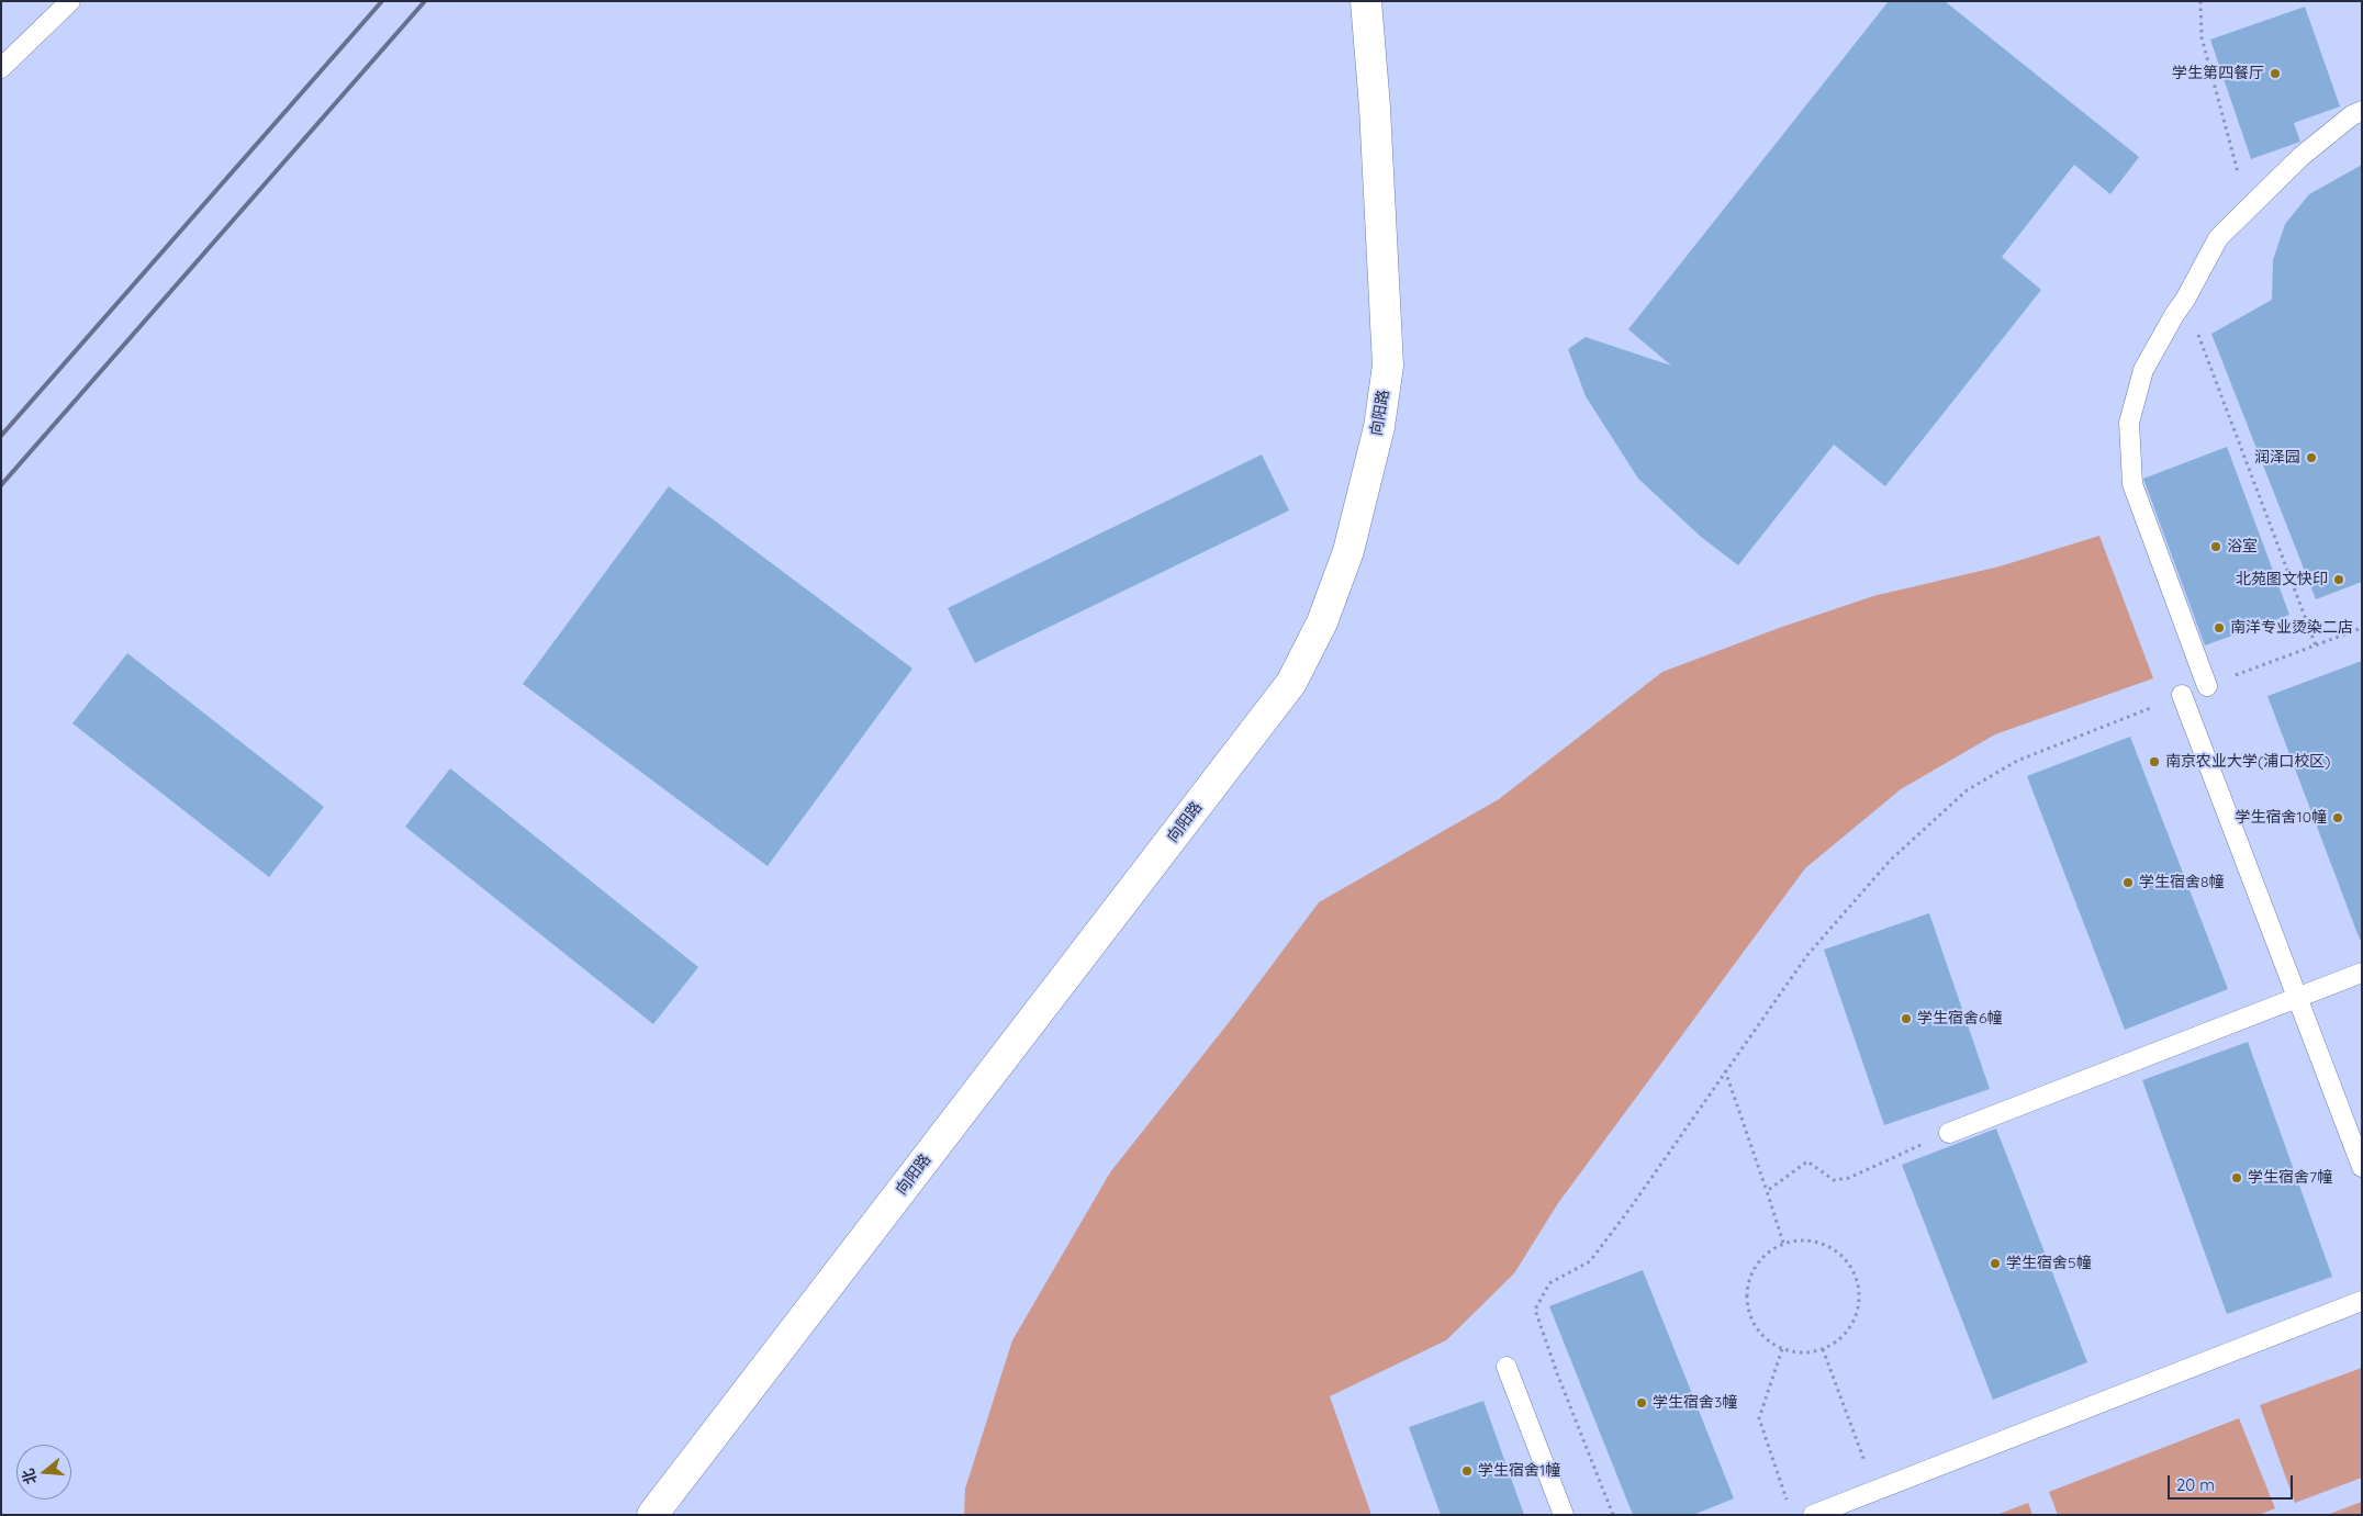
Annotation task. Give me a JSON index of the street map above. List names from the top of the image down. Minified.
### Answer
{"streets":{"street":["向阳路"]},"places":["学生第四餐厅","润泽园","浴室","北苑图文快印","南洋专业烫染二店","南京农业大学(浦口校区)","学生宿舍10幢","学生宿舍8幢","学生宿舍6幢","学生宿舍7幢","学生宿舍5幢","学生宿舍3幢","学生宿舍1幢"],"scale_bar":"20 m","north":"left"}
